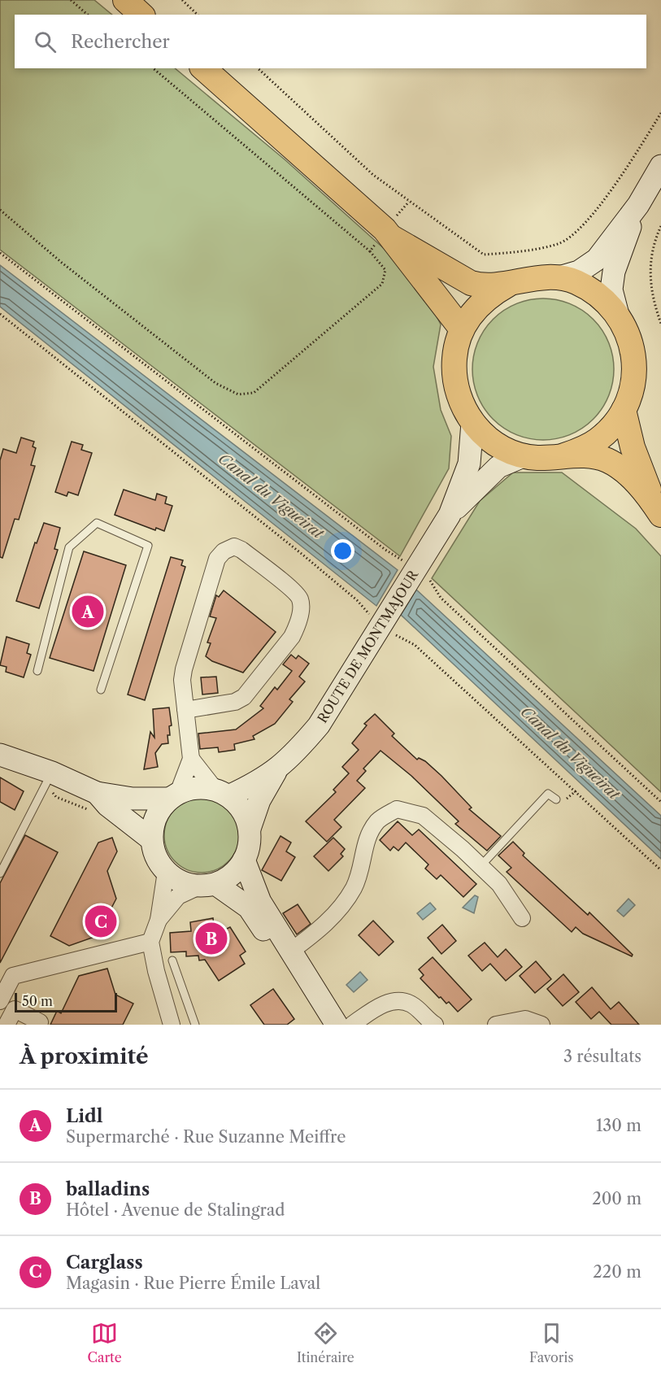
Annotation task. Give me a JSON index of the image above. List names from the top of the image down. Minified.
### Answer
{"streets":{"main road":["ROUTE DE MONTMAJOUR"]},"water":["Canal du Vigueirat"],"scale_bar":"50 m","page":{"search":"Rechercher","pins":["A","C","B"],"scale":"50 m","heading":["À proximité","3 résultats"],"list":[{"mark":"A","name":"Lidl","note":"Supermarché · Rue Suzanne Meiffre","value":"130 m"},{"mark":"B","name":"balladins","note":"Hôtel · Avenue de Stalingrad","value":"200 m"},{"mark":"C","name":"Carglass","note":"Magasin · Rue Pierre Émile Laval","value":"220 m"}],"nav":["Carte","Itinéraire","Favoris"]}}
